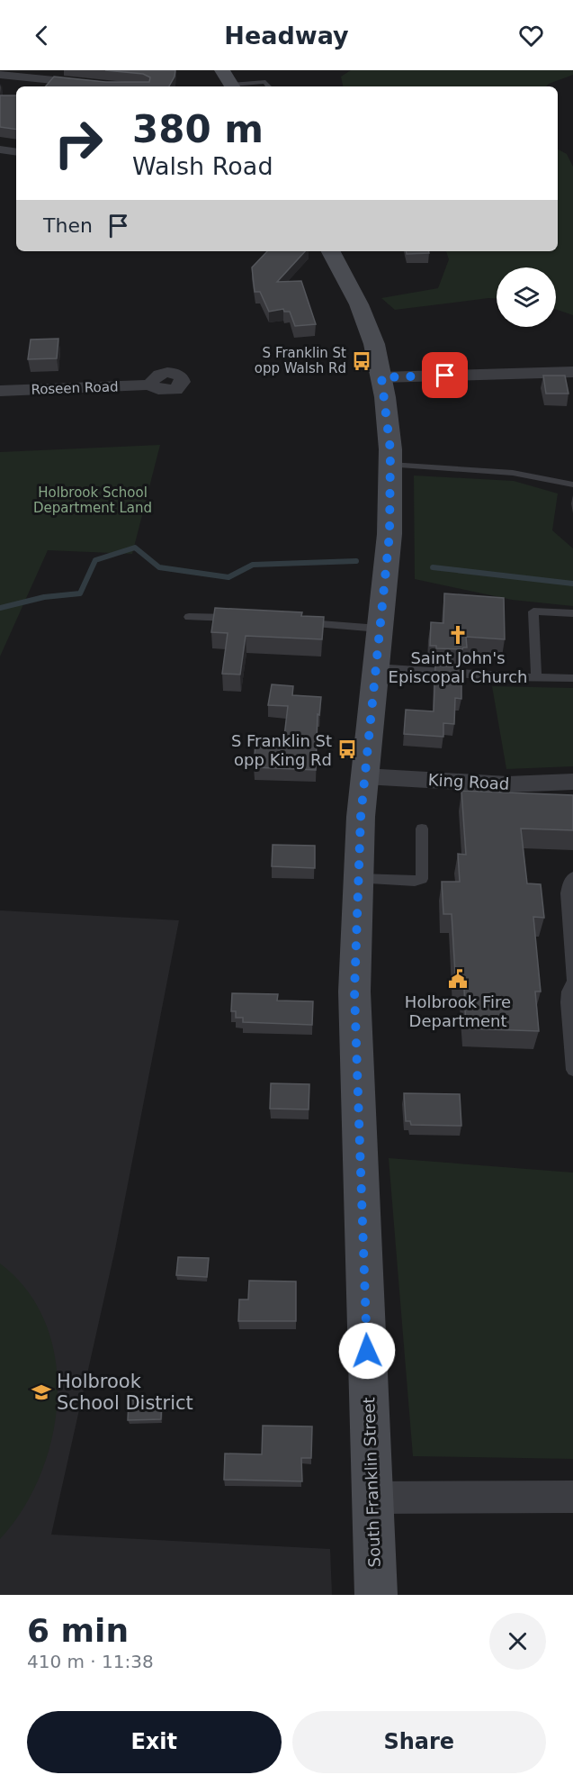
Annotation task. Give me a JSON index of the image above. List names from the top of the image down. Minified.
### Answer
{"streets":{"main road":["South Franklin Street"],"street":["Roseen Road","King Road"]},"crossings":[["King Road","South Franklin Street"]],"parks":["Holbrook School Department Land"],"places":{"bus stop":["S Franklin St opp Walsh Rd","S Franklin St opp King Rd"],"church":["Saint John's Episcopal Church"],"public building":["Holbrook Fire Department"],"school or university":["Holbrook School District"]},"page":{"header":"Headway","turn":["380 m","Walsh Road"],"then":"Then","heading":["6 min","410 m · 11:38"],"buttons":["Exit","Share"]}}
